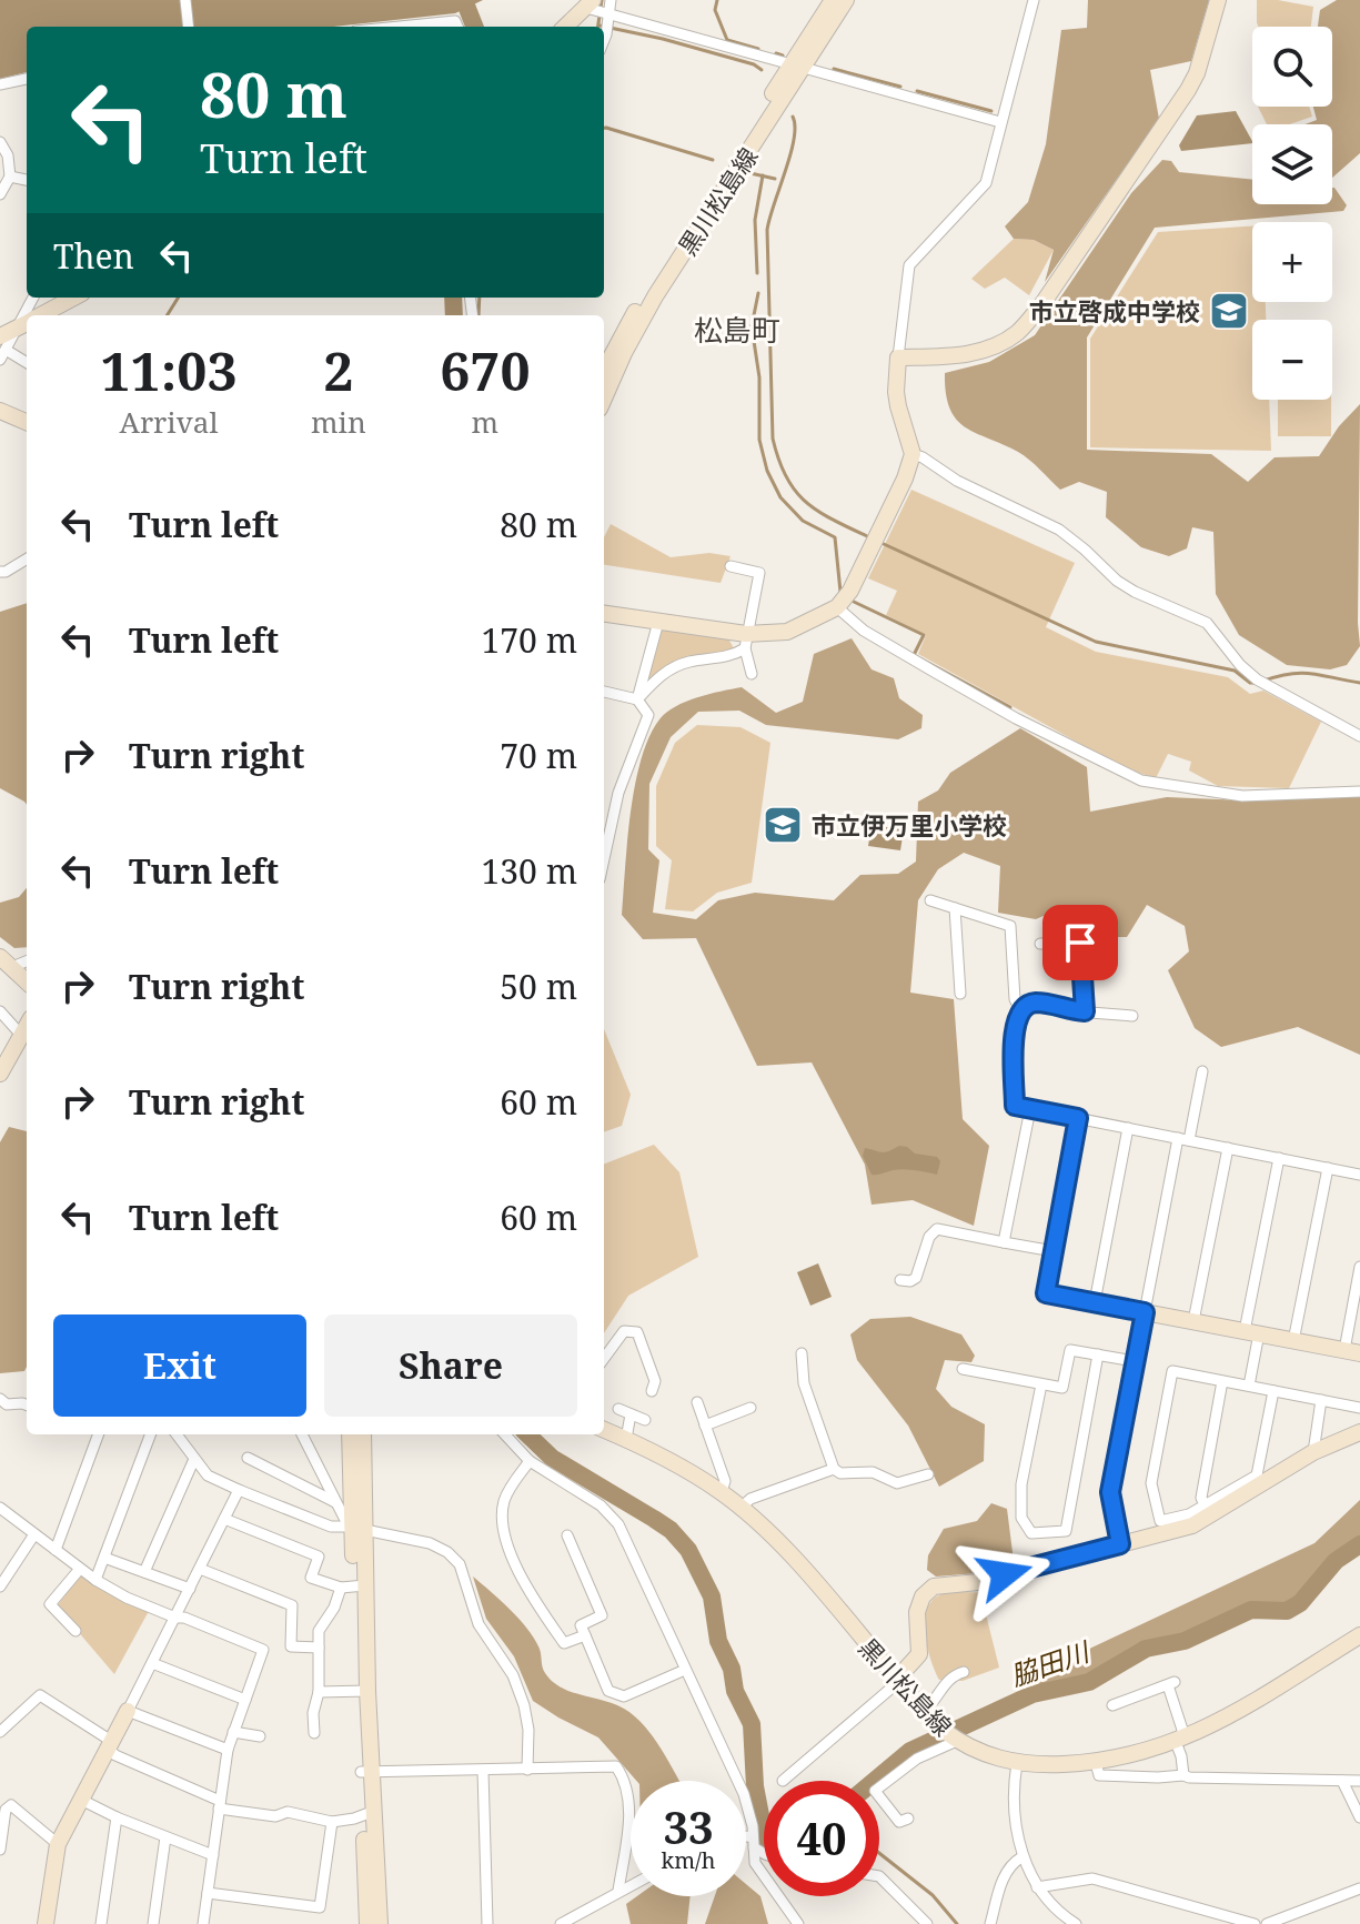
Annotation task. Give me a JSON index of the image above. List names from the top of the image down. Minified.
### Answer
{"streets":{"street":["黒川松島線"]},"districts":["松島町"],"water":["脇田川"],"places":{"school or university":["市立啓成中学校","市立伊万里小学校"]},"page":{"map_buttons":["+","−"],"turn":["80 m","Turn left"],"then":"Then","eta":["11:03","Arrival","2","min","670","m"],"list":[{"name":"Turn left","value":"80 m"},{"name":"Turn left","value":"170 m"},{"name":"Turn right","value":"70 m"},{"name":"Turn left","value":"130 m"},{"name":"Turn right","value":"50 m"},{"name":"Turn right","value":"60 m"},{"name":"Turn left","value":"60 m"}],"buttons":["Exit","Share"],"speed":"33 km/h","limit":"40"}}
